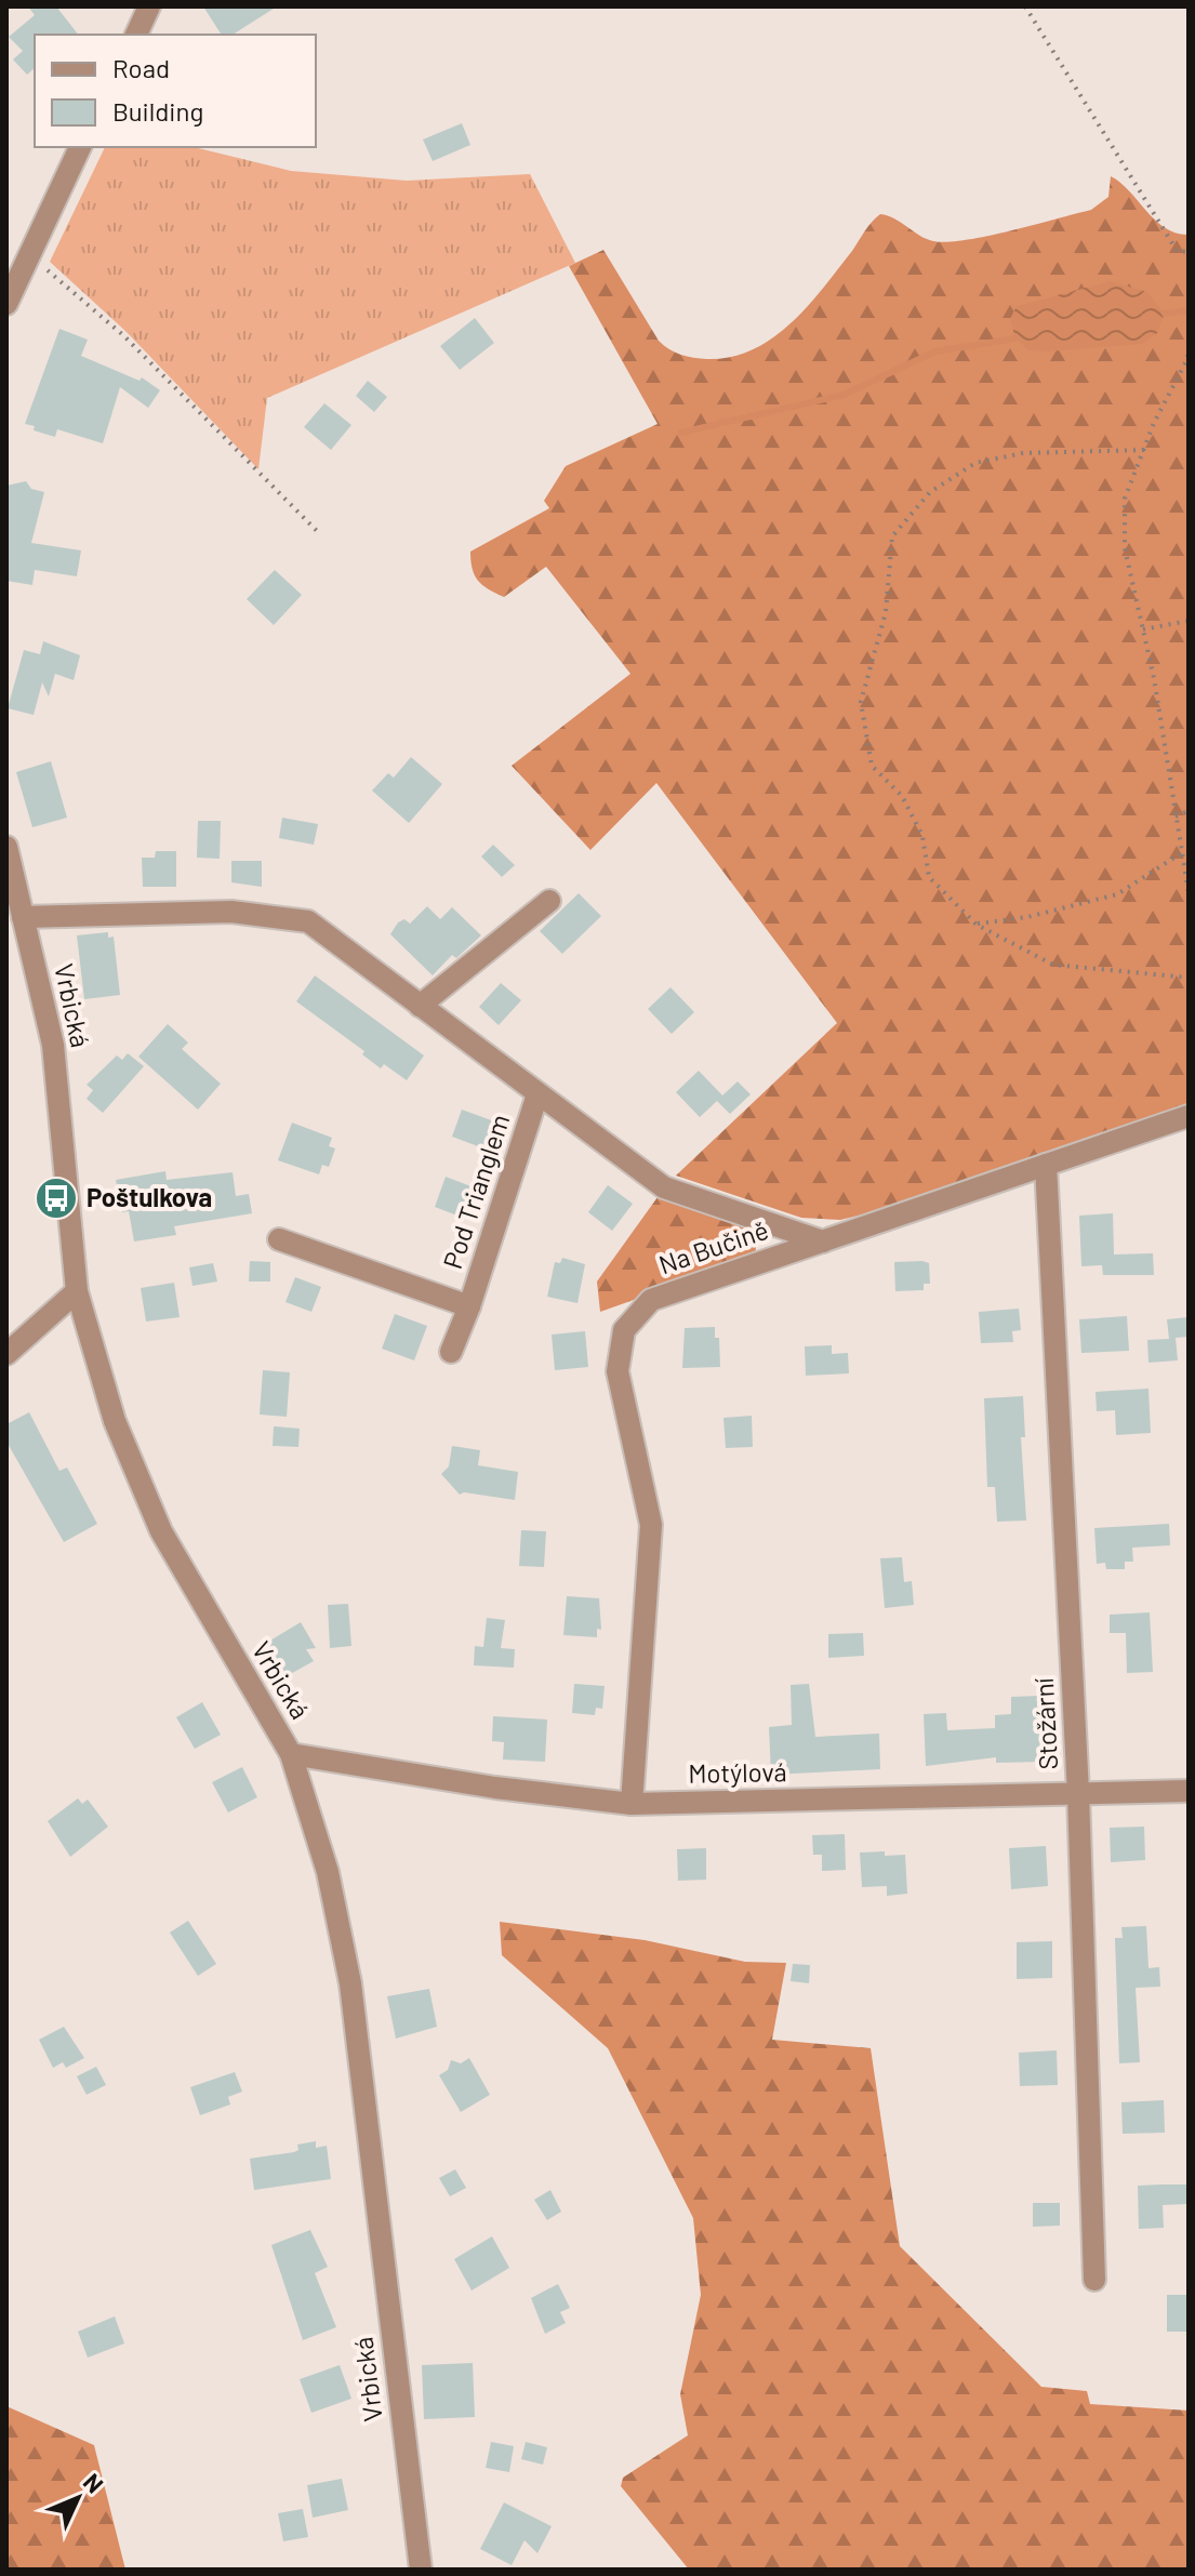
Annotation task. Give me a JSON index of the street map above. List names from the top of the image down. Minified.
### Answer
{"streets":{"street":["Vrbická","Pod Trianglem","Na Bučině","Stožární","Motýlová"]},"crossings":[["Vrbická","Motýlová"],["Na Bučině","Stožární"],["Na Bučině","Motýlová"],["Stožární","Motýlová"]],"places":{"bus stop":["Poštulkova"]},"legend":["Road","Building"],"north":"top right"}
